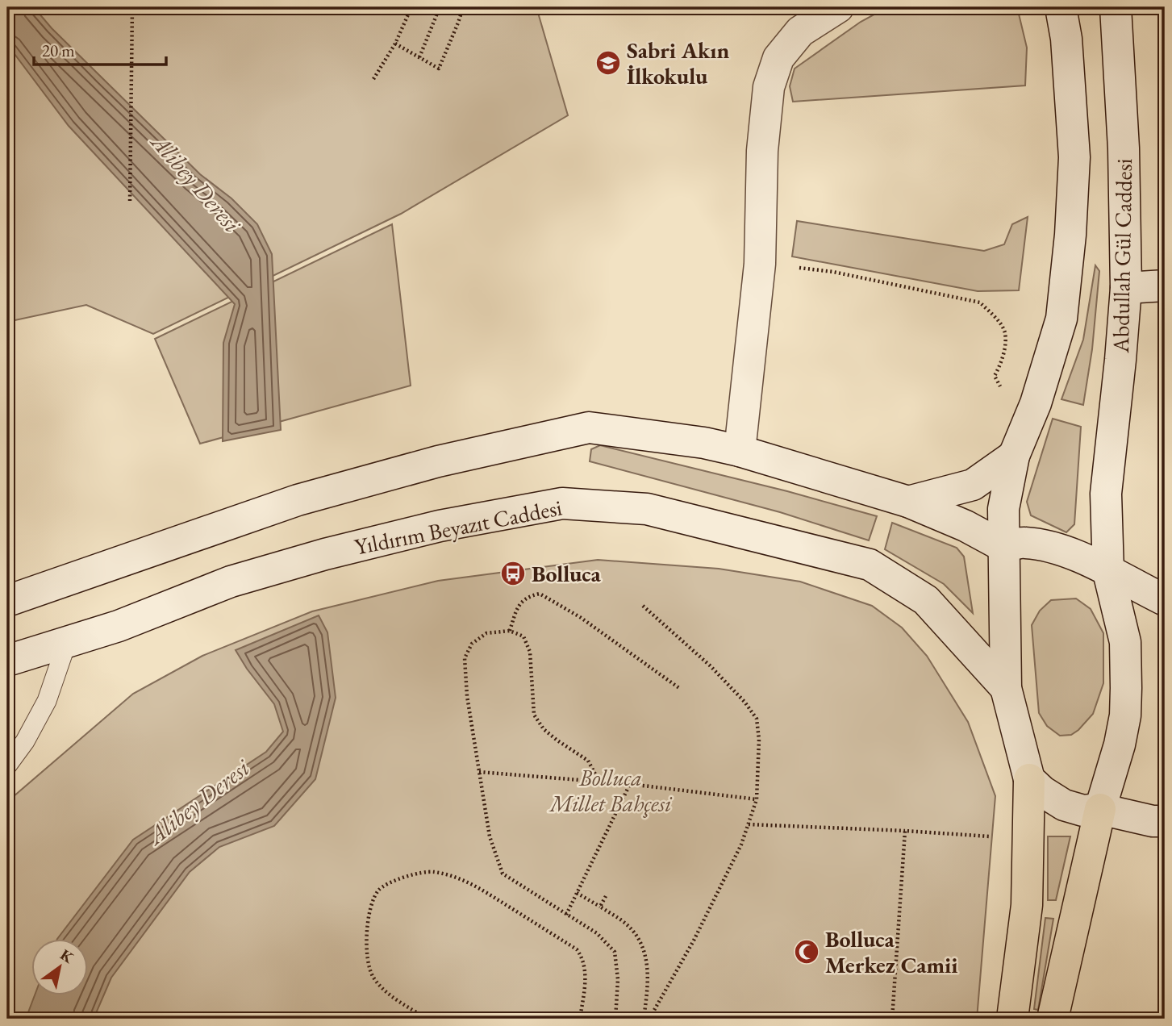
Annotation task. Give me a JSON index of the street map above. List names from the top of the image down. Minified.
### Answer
{"streets":{"main road":["Abdullah Gül Caddesi","Yıldırım Beyazıt Caddesi"]},"water":["Alibey Deresi"],"parks":["Bolluca Millet Bahçesi"],"places":{"school or university":["Sabri Akın İlkokulu"],"bus stop":["Bolluca"],"mosque":["Bolluca Merkez Camii"]},"scale_bar":"20 m","north":"top right"}
